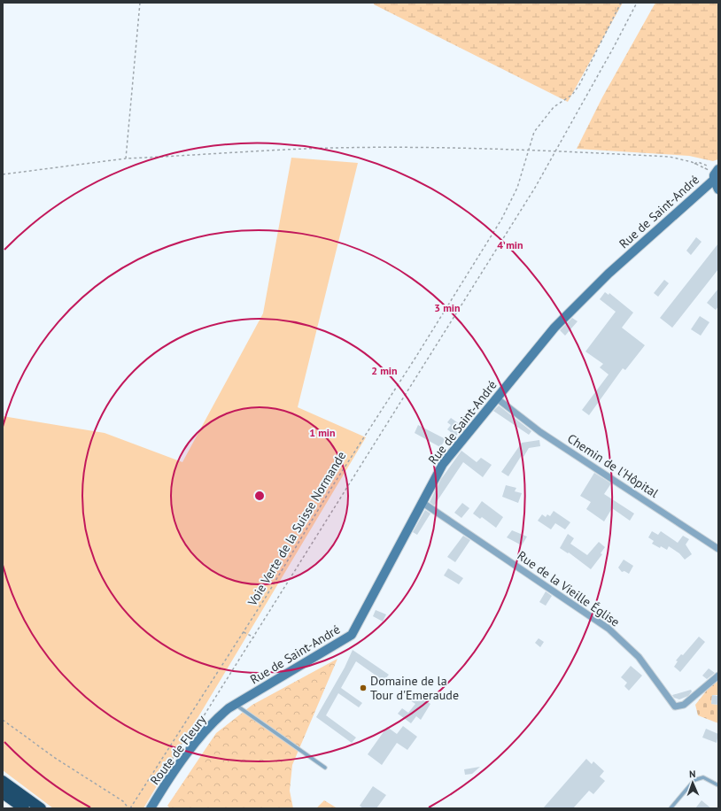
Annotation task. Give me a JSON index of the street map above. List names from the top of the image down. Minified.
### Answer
{"streets":{"street":["Rue de Saint-André","Chemin de l'Hôpital","Rue de la Vieille Église","Route de Fleury"],"path":["Voie Verte de la Suisse Normande"]},"crossings":[["Rue de Saint-André","Chemin de l'Hôpital"],["Rue de Saint-André","Rue de la Vieille Église"],["Rue de Saint-André","Route de Fleury"]],"places":["Domaine de la Tour d'Emeraude"],"north":"top","rings":["4 min","3 min","2 min","1 min"]}
